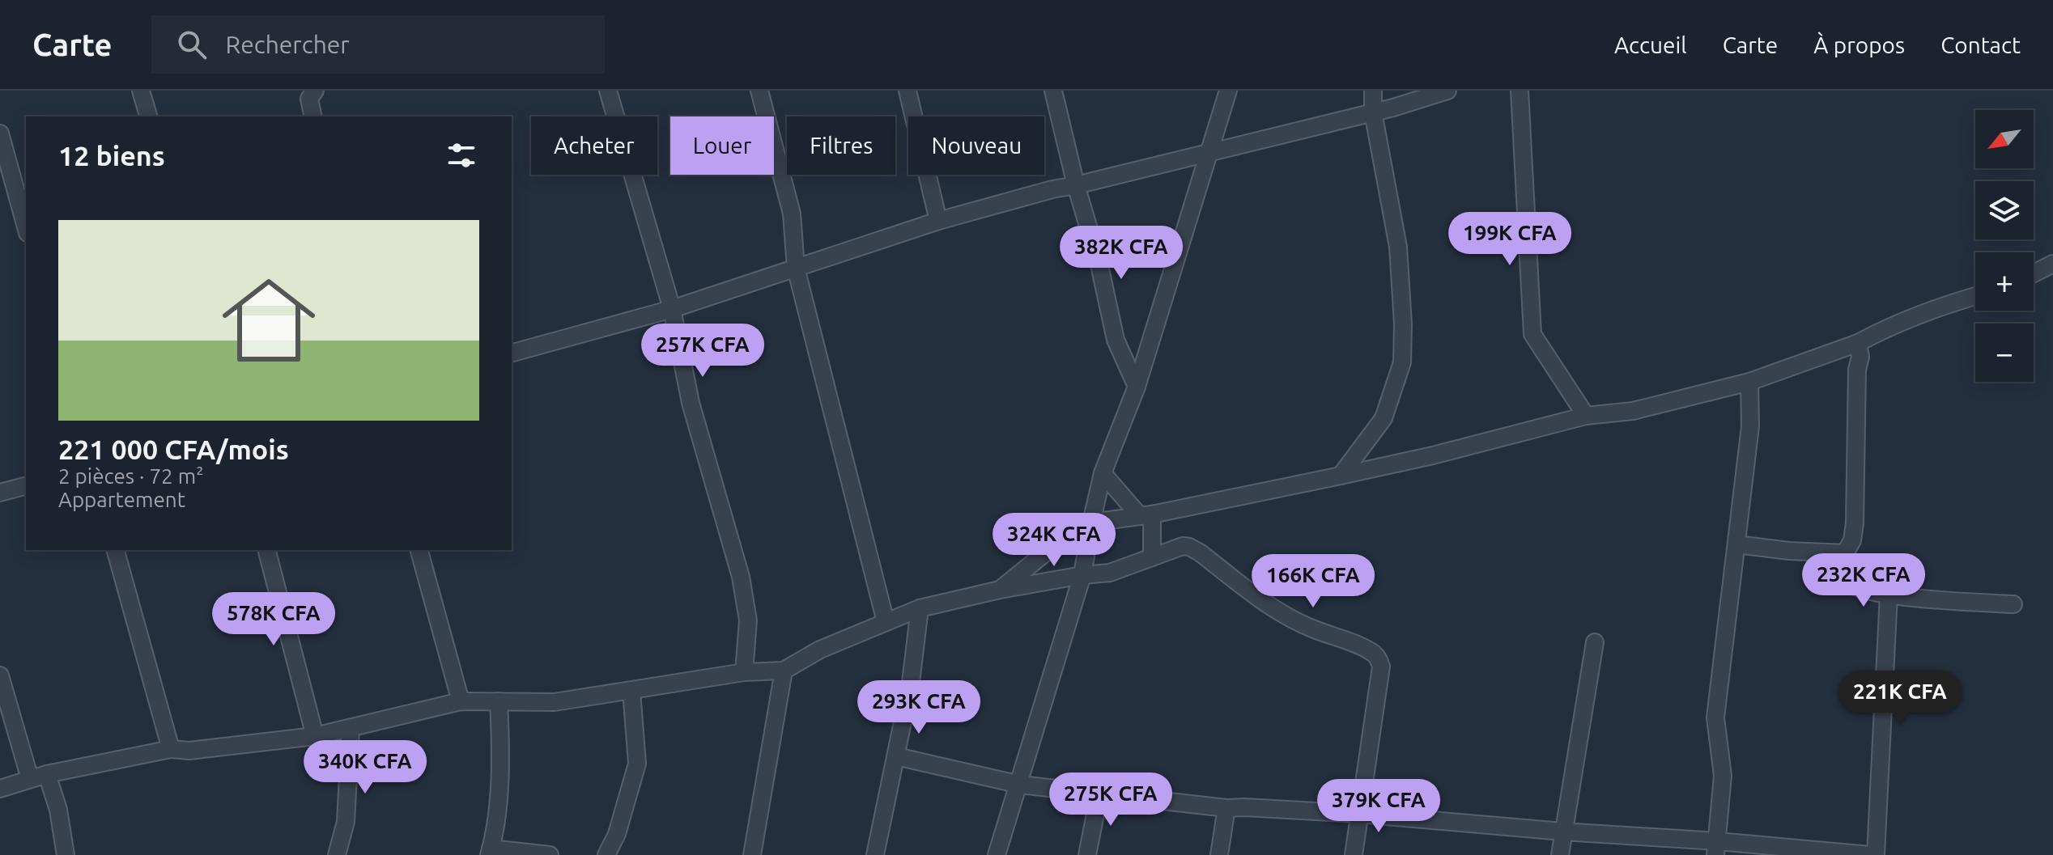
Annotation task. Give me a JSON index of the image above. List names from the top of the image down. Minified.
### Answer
{"north":"bottom left","page":{"header":"Carte","search":"Rechercher","nav":["Accueil","Carte","À propos","Contact"],"map_buttons":["+","−"],"chip":["Acheter","Louer","Filtres","Nouveau"],"heading":"12 biens","list":[{"name":"221 000 CFA/mois","note":"2 pièces · 72 m² · Appartement"}],"price":["199K CFA","382K CFA","257K CFA","324K CFA","232K CFA","166K CFA","578K CFA","221K CFA","293K CFA","340K CFA","275K CFA","379K CFA"]}}
